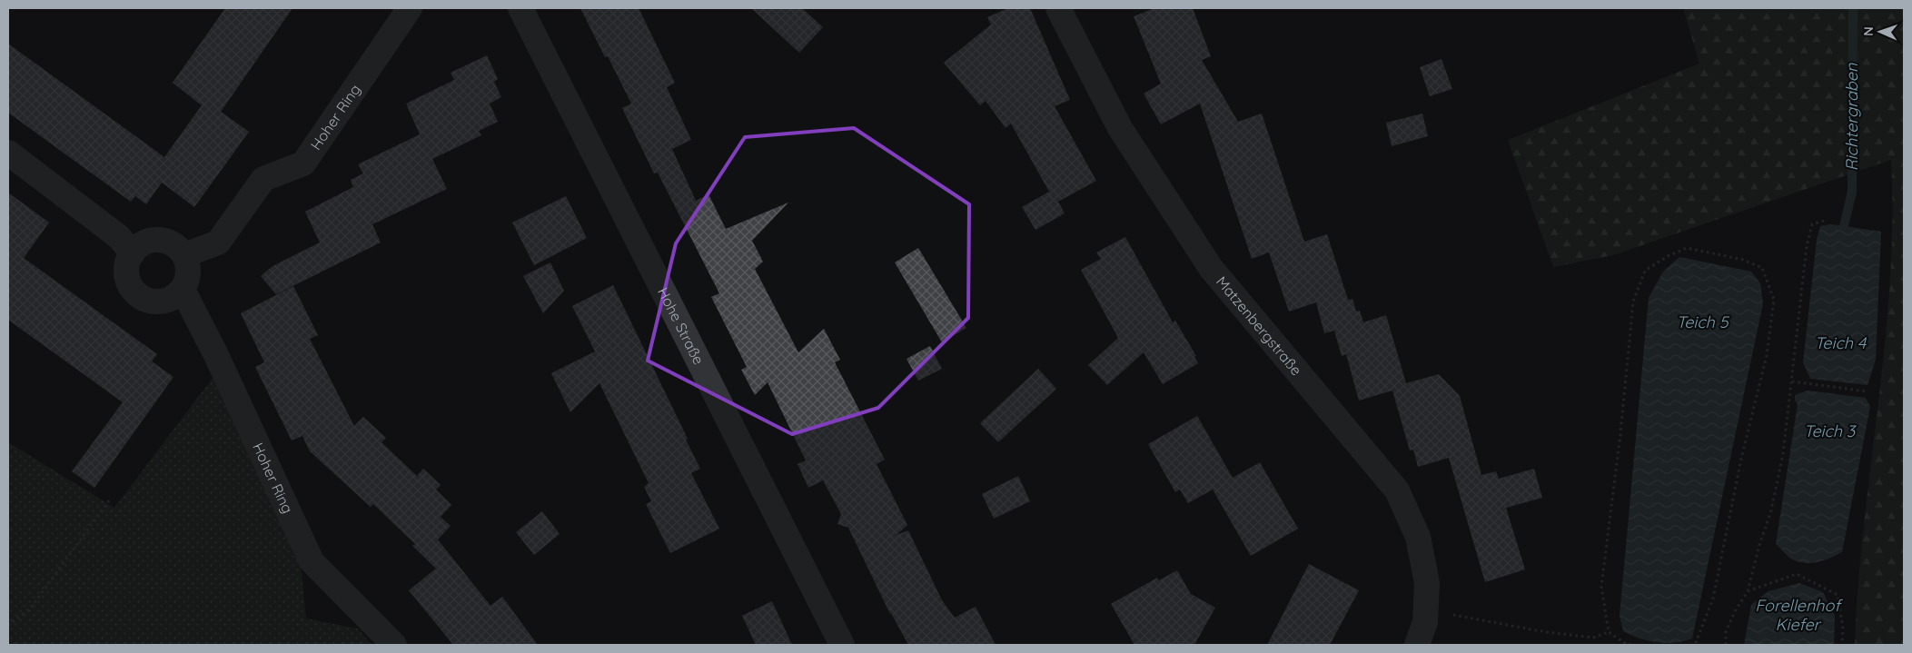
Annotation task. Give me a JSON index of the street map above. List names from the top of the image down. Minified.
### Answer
{"streets":{"street":["Hoher Ring","Matzenbergstraße","Hohe Straße"]},"water":["Richtergraben","Teich 5","Teich 4","Teich 3","Forellenhof Kiefer"],"north":"left"}
